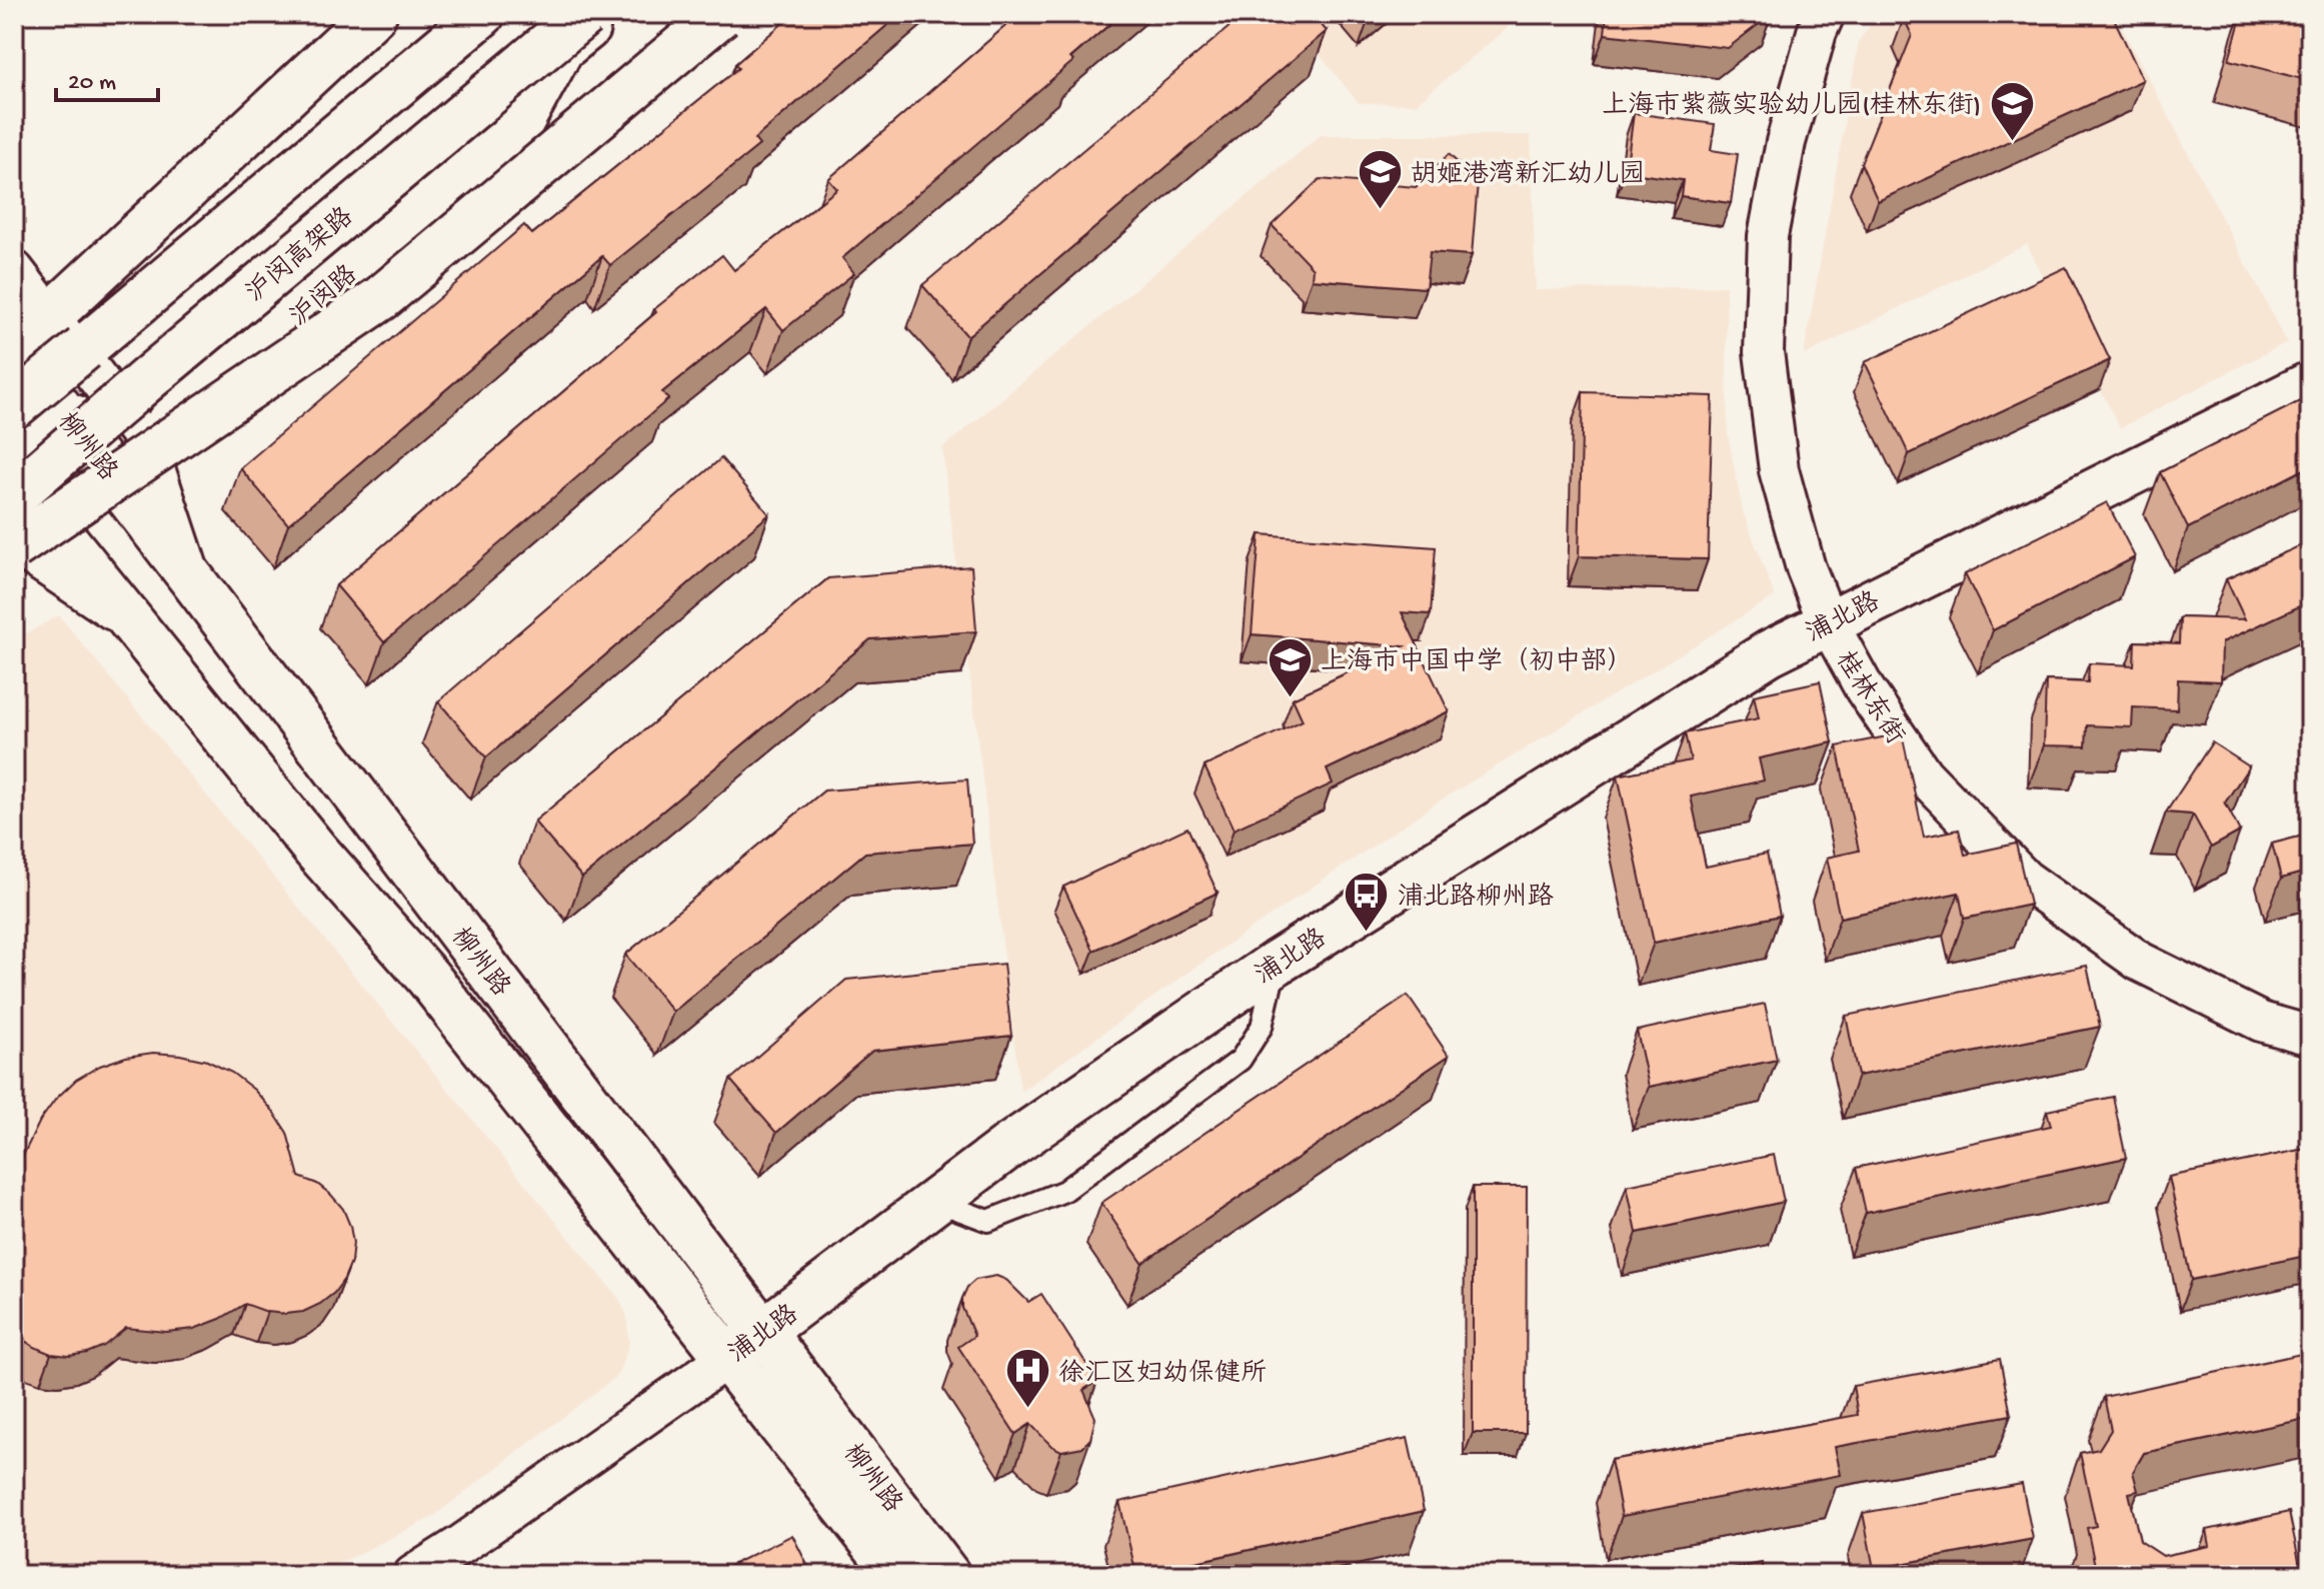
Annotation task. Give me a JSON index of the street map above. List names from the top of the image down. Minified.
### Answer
{"streets":{"main road":["沪闵高架路","沪闵路","柳州路","浦北路"],"street":["桂林东街"]},"crossings":[["沪闵高架路","沪闵路"],["沪闵路","柳州路"],["柳州路","浦北路"],["浦北路","桂林东街"]],"places":{"school or university":["上海市紫薇实验幼儿园(桂林东街)","胡姬港湾新汇幼儿园","上海市中国中学（初中部）"],"bus stop":["浦北路柳州路"],"hospital":["徐汇区妇幼保健所"]},"scale_bar":"20 m"}
